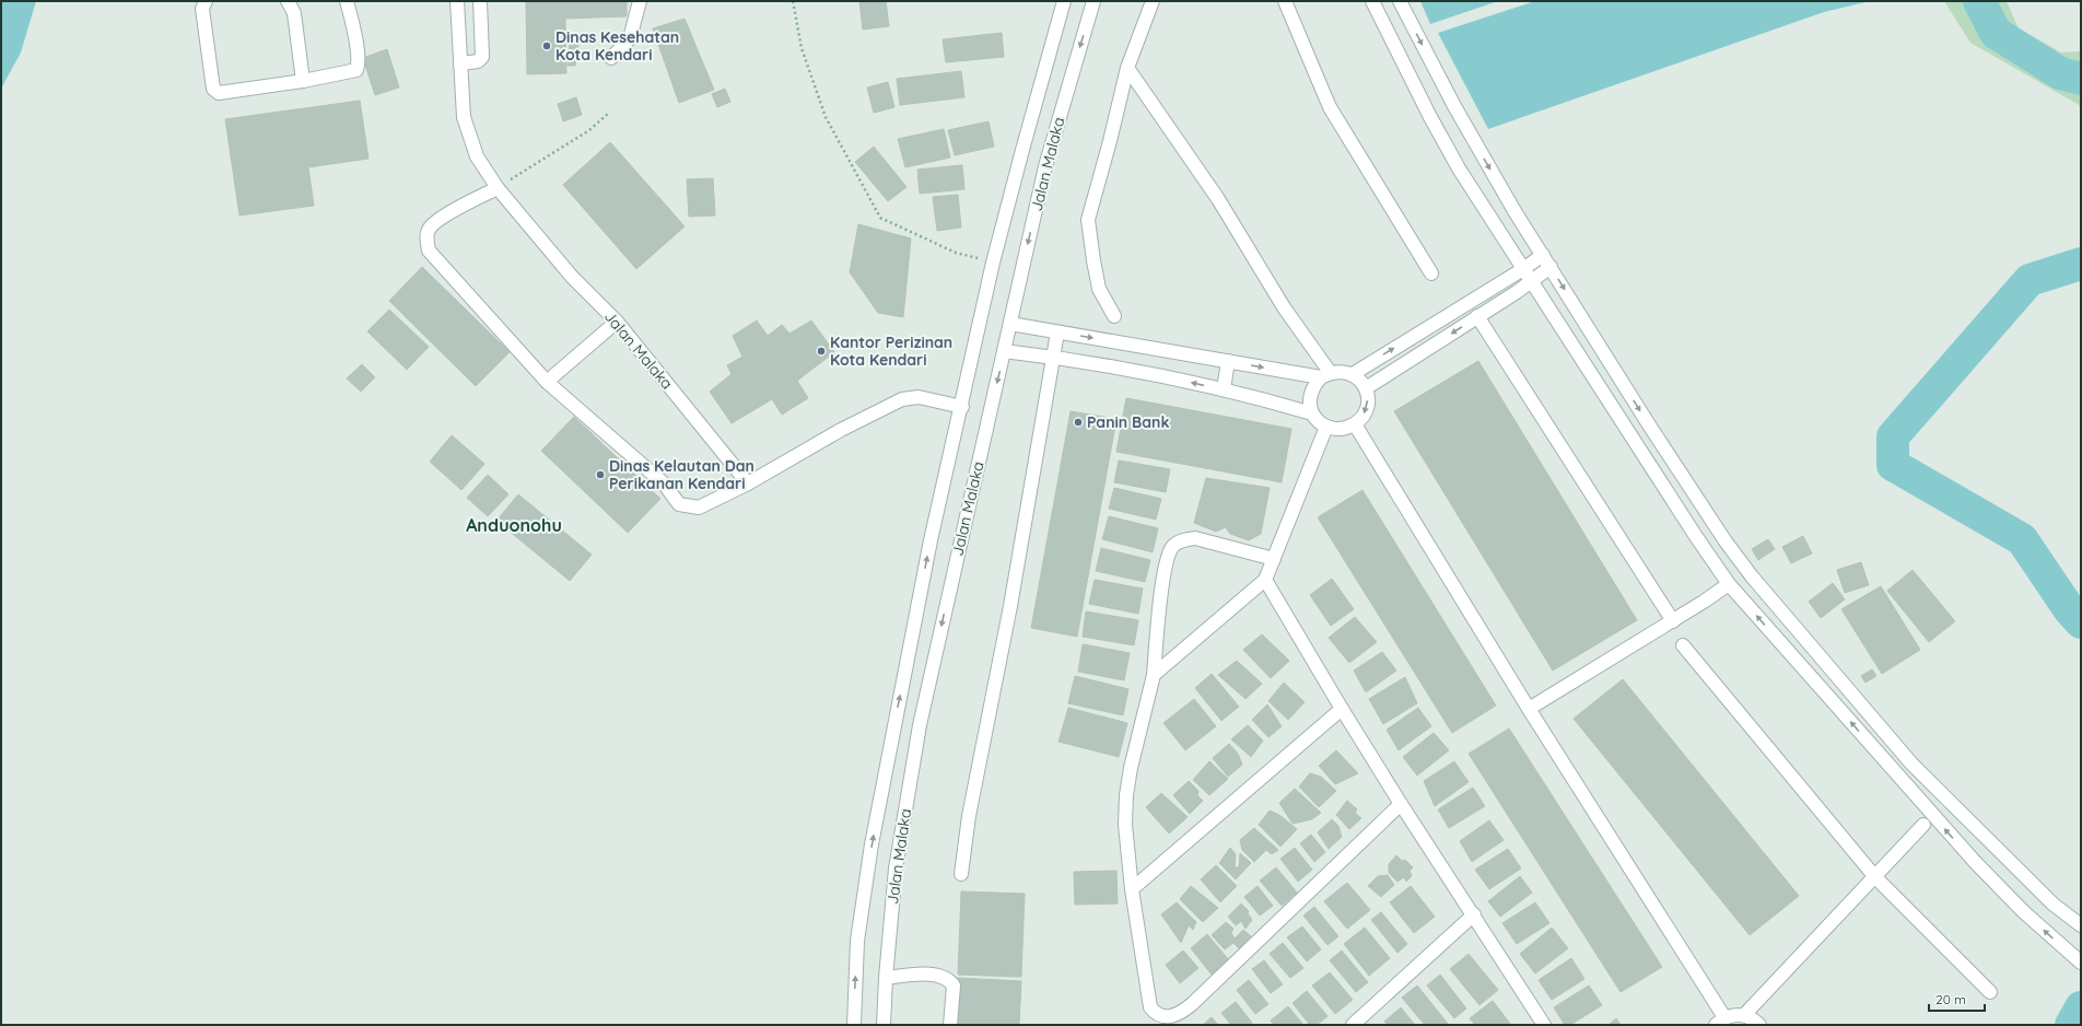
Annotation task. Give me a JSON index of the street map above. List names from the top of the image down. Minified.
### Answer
{"streets":{"street":["Jalan Malaka"]},"districts":["Anduonohu"],"places":["Dinas Kesehatan Kota Kendari","Kantor Perizinan Kota Kendari","Panin Bank","Dinas Kelautan Dan Perikanan Kendari"],"scale_bar":"20 m"}
